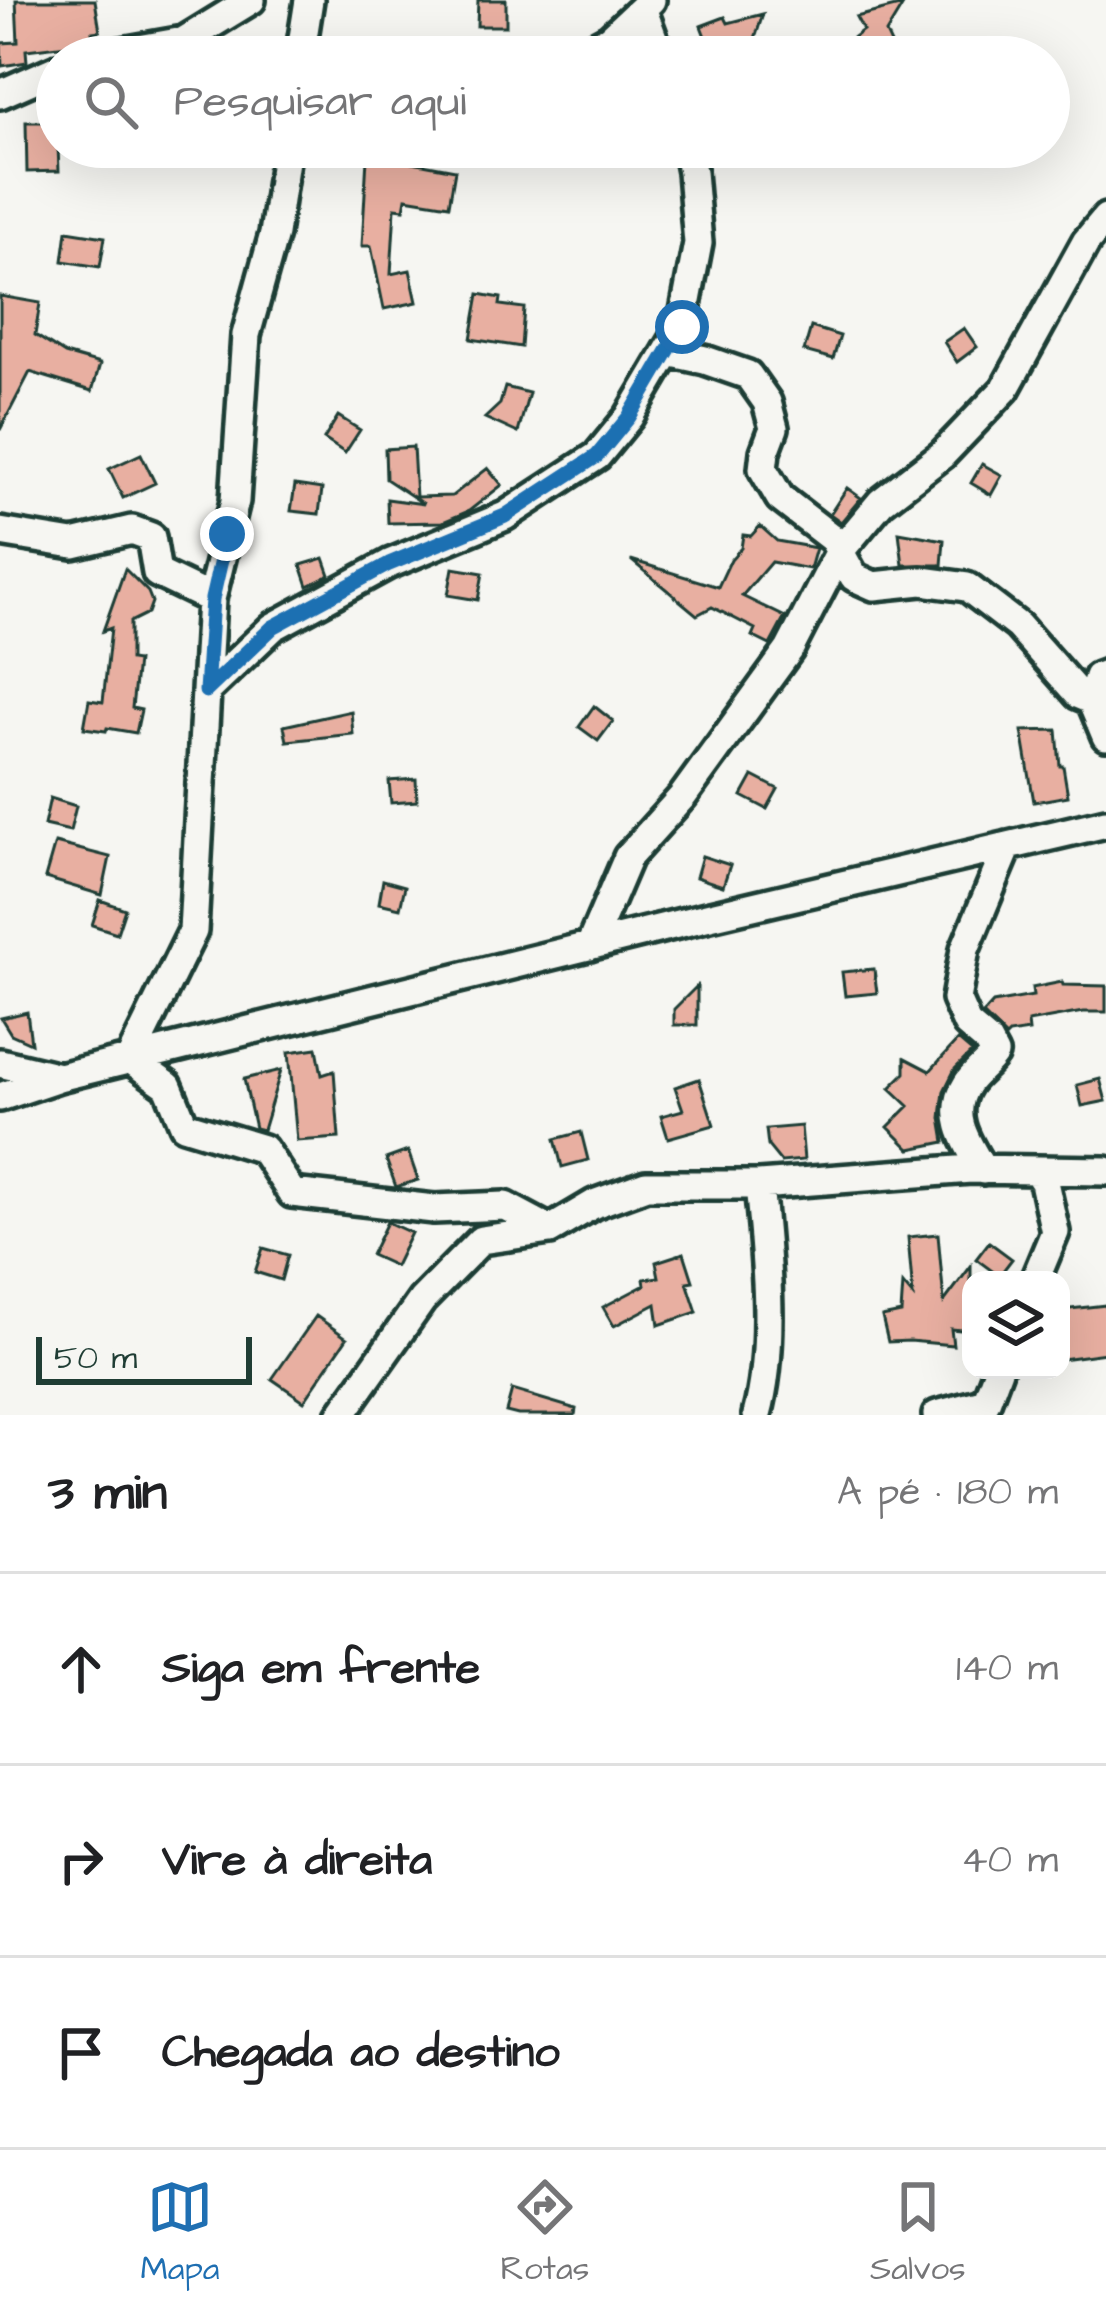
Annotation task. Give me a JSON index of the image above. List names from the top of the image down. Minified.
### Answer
{"scale_bar":"50 m","page":{"search":"Pesquisar aqui","scale":"50 m","heading":["3 min","A pé · 180 m"],"list":[["Siga em frente","140 m"],["Vire à direita","40 m"],"Chegada ao destino"],"nav":["Mapa","Rotas","Salvos"]}}
